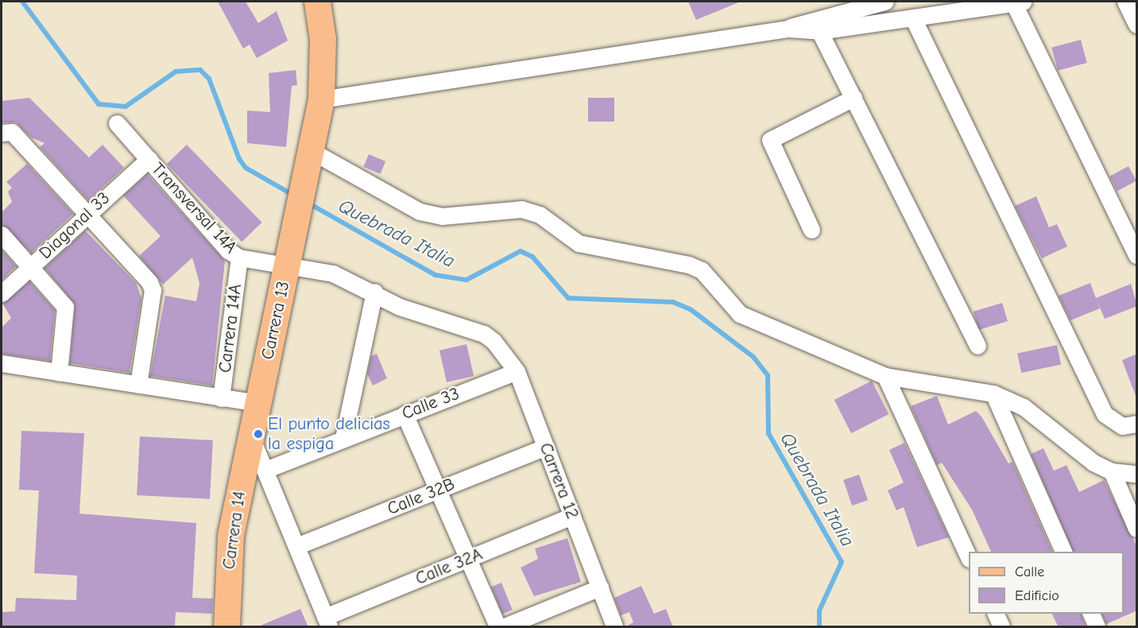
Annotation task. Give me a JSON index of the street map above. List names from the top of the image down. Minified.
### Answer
{"streets":{"main road":["Carrera 13","Carrera 14"],"street":["Transversal 14A","Diagonal 33","Carrera 14A","Calle 33","Carrera 12","Calle 32B","Calle 32A"]},"crossings":[["Transversal 14A","Diagonal 33"],["Transversal 14A","Carrera 14A"],["Carrera 13","Carrera 14"],["Calle 33","Carrera 12"],["Carrera 12","Calle 32B"],["Carrera 12","Calle 32A"]],"water":["Quebrada Italia"],"places":["El punto delicias la espiga"],"legend":["Calle","Edificio"]}
